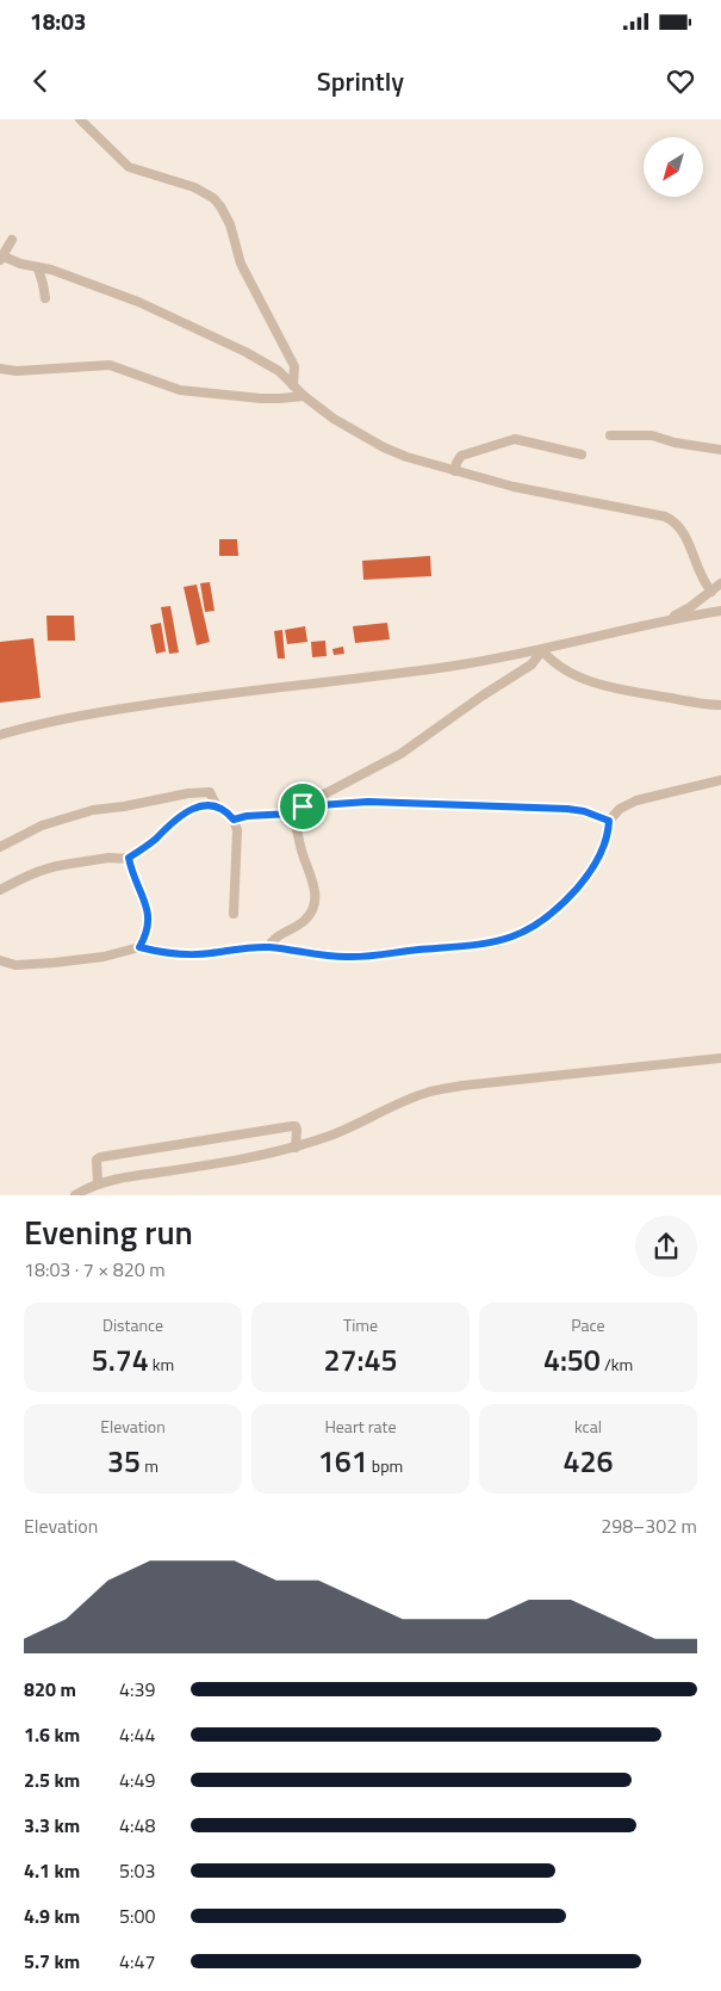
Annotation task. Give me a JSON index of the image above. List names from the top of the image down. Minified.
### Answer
{"north":"bottom left","page":{"status":"18:03","header":"Sprintly","heading":["Evening run","18:03 · 7 × 820 m"],"stats":[["Distance","5.74 km"],["Time","27:45"],["Pace","4:50 /km"],["Elevation","35 m"],["Heart rate","161 bpm"],["kcal","426"]],"chart":["Elevation","298–302 m"],"list":[{"name":"820 m","note":"4:39"},{"name":"1.6 km","note":"4:44"},{"name":"2.5 km","note":"4:49"},{"name":"3.3 km","note":"4:48"},{"name":"4.1 km","note":"5:03"},{"name":"4.9 km","note":"5:00"},{"name":"5.7 km","note":"4:47"}]}}
